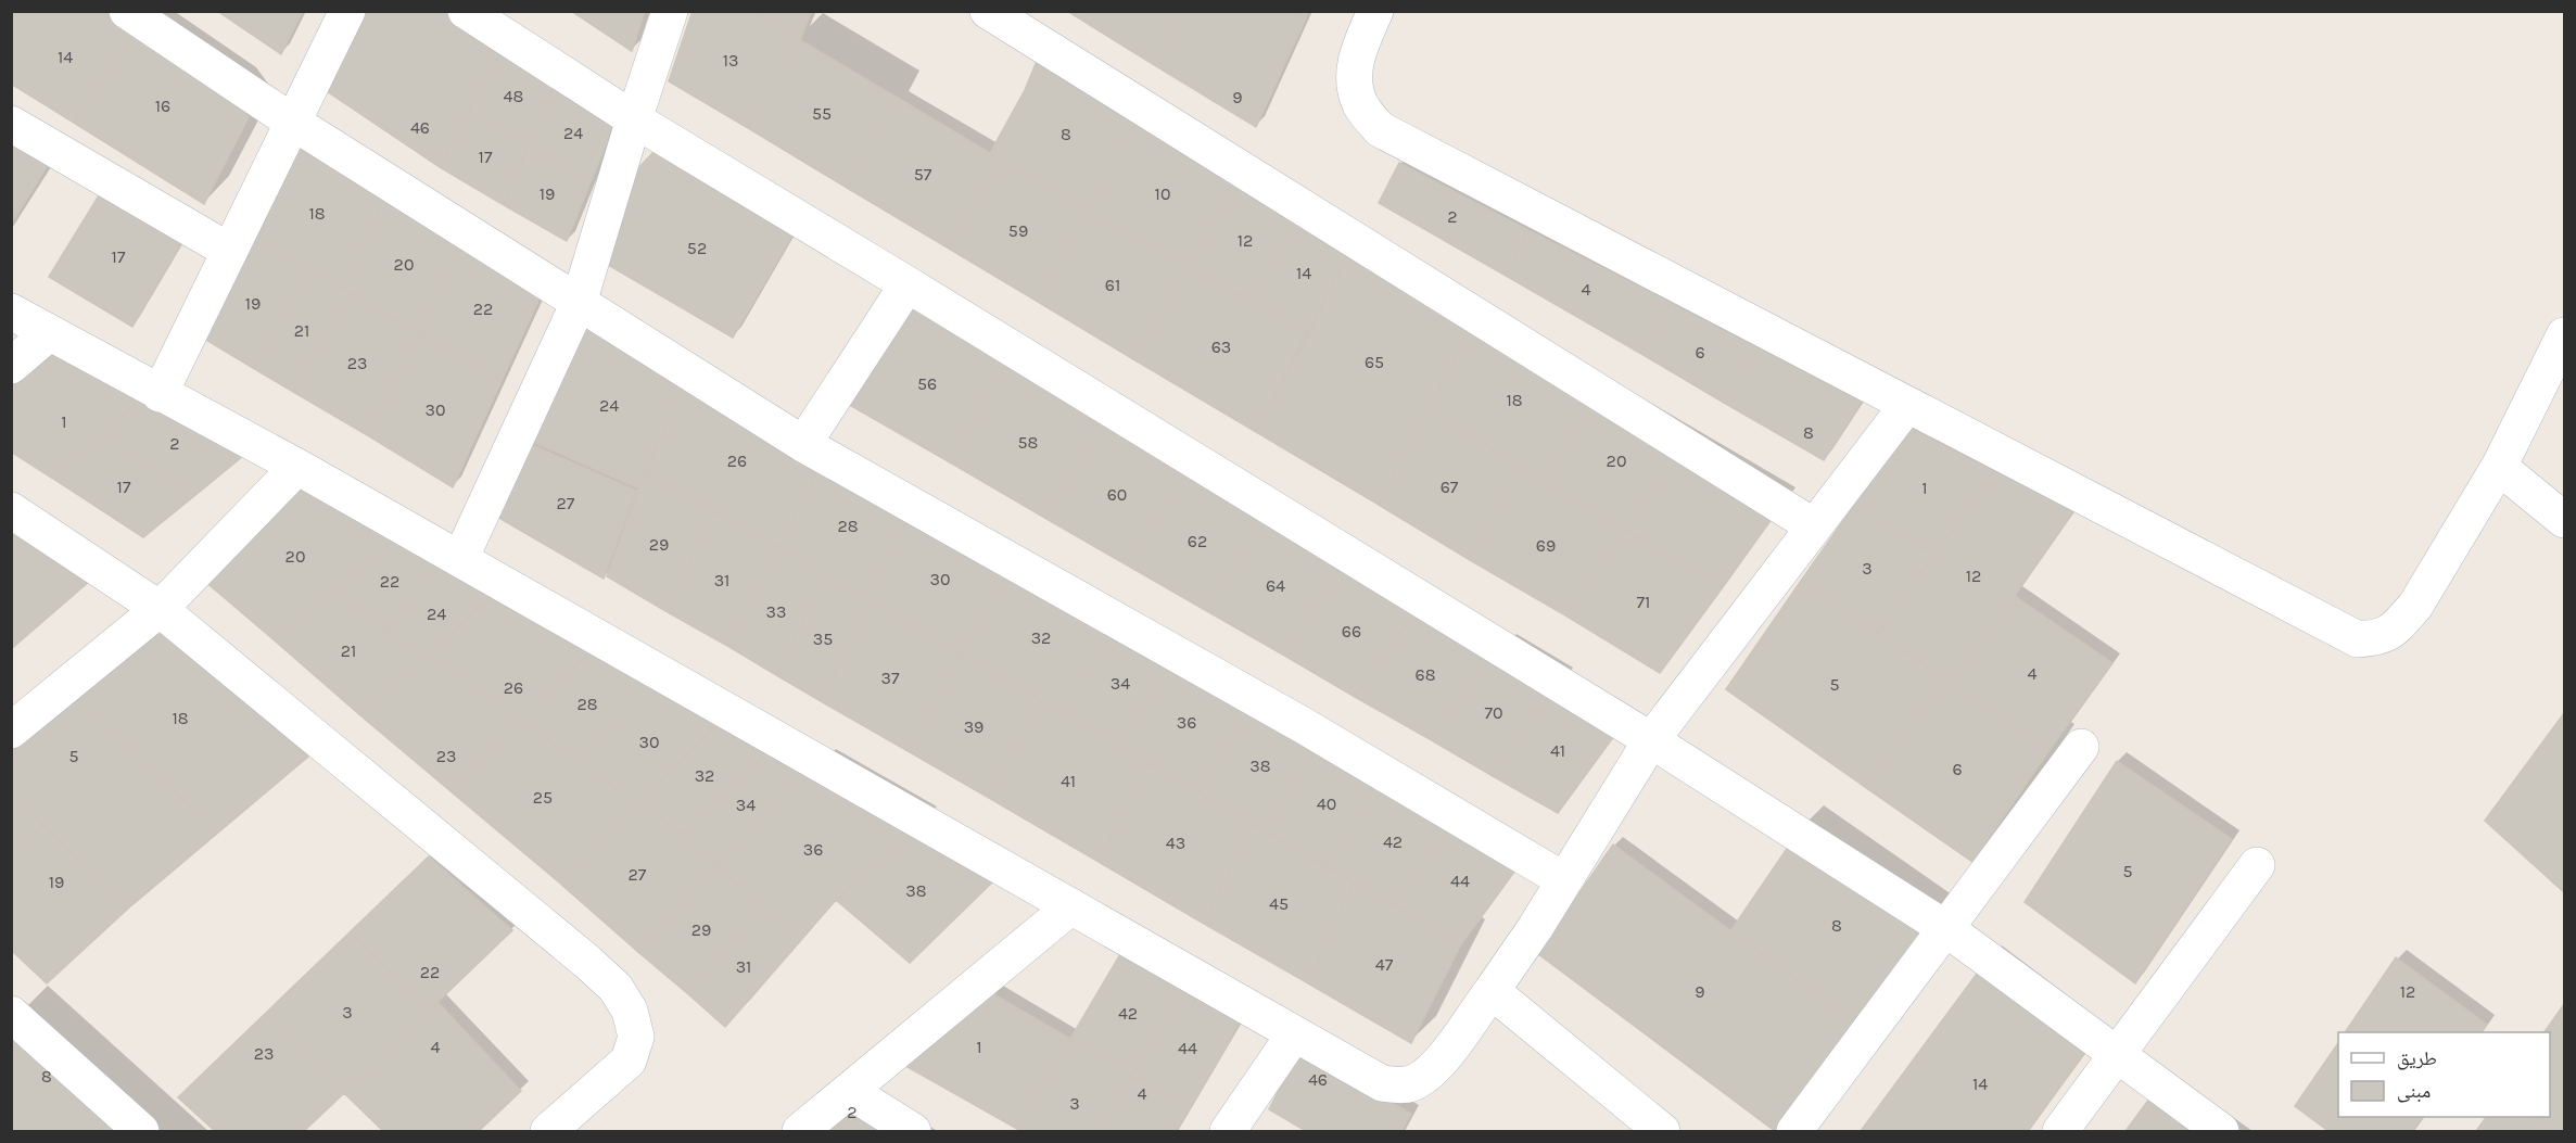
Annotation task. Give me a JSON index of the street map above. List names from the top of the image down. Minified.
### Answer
{"house_numbers":["14","13","48","9","16","55","46","24","8","17","57","19","10","18","2","59","12","52","17","20","14","61","4","19","22","21","63","6","65","23","56","18","24","30","1","8","58","2","26","20","17","67","1","60","27","28","62","29","69","20","3","12","30","31","22","64","71","33","24","66","32","35","21","4","68","37","34","5","26","28","70","18","36","39","30","41","5","23","38","6","32","41","25","40","34","42","43","36","5","27","44","19","38","45","8","29","47","31","22","9","12","3","42","4","1","44","23","8","46","14","4","3","2"],"legend":["طريق","مبنى"]}
